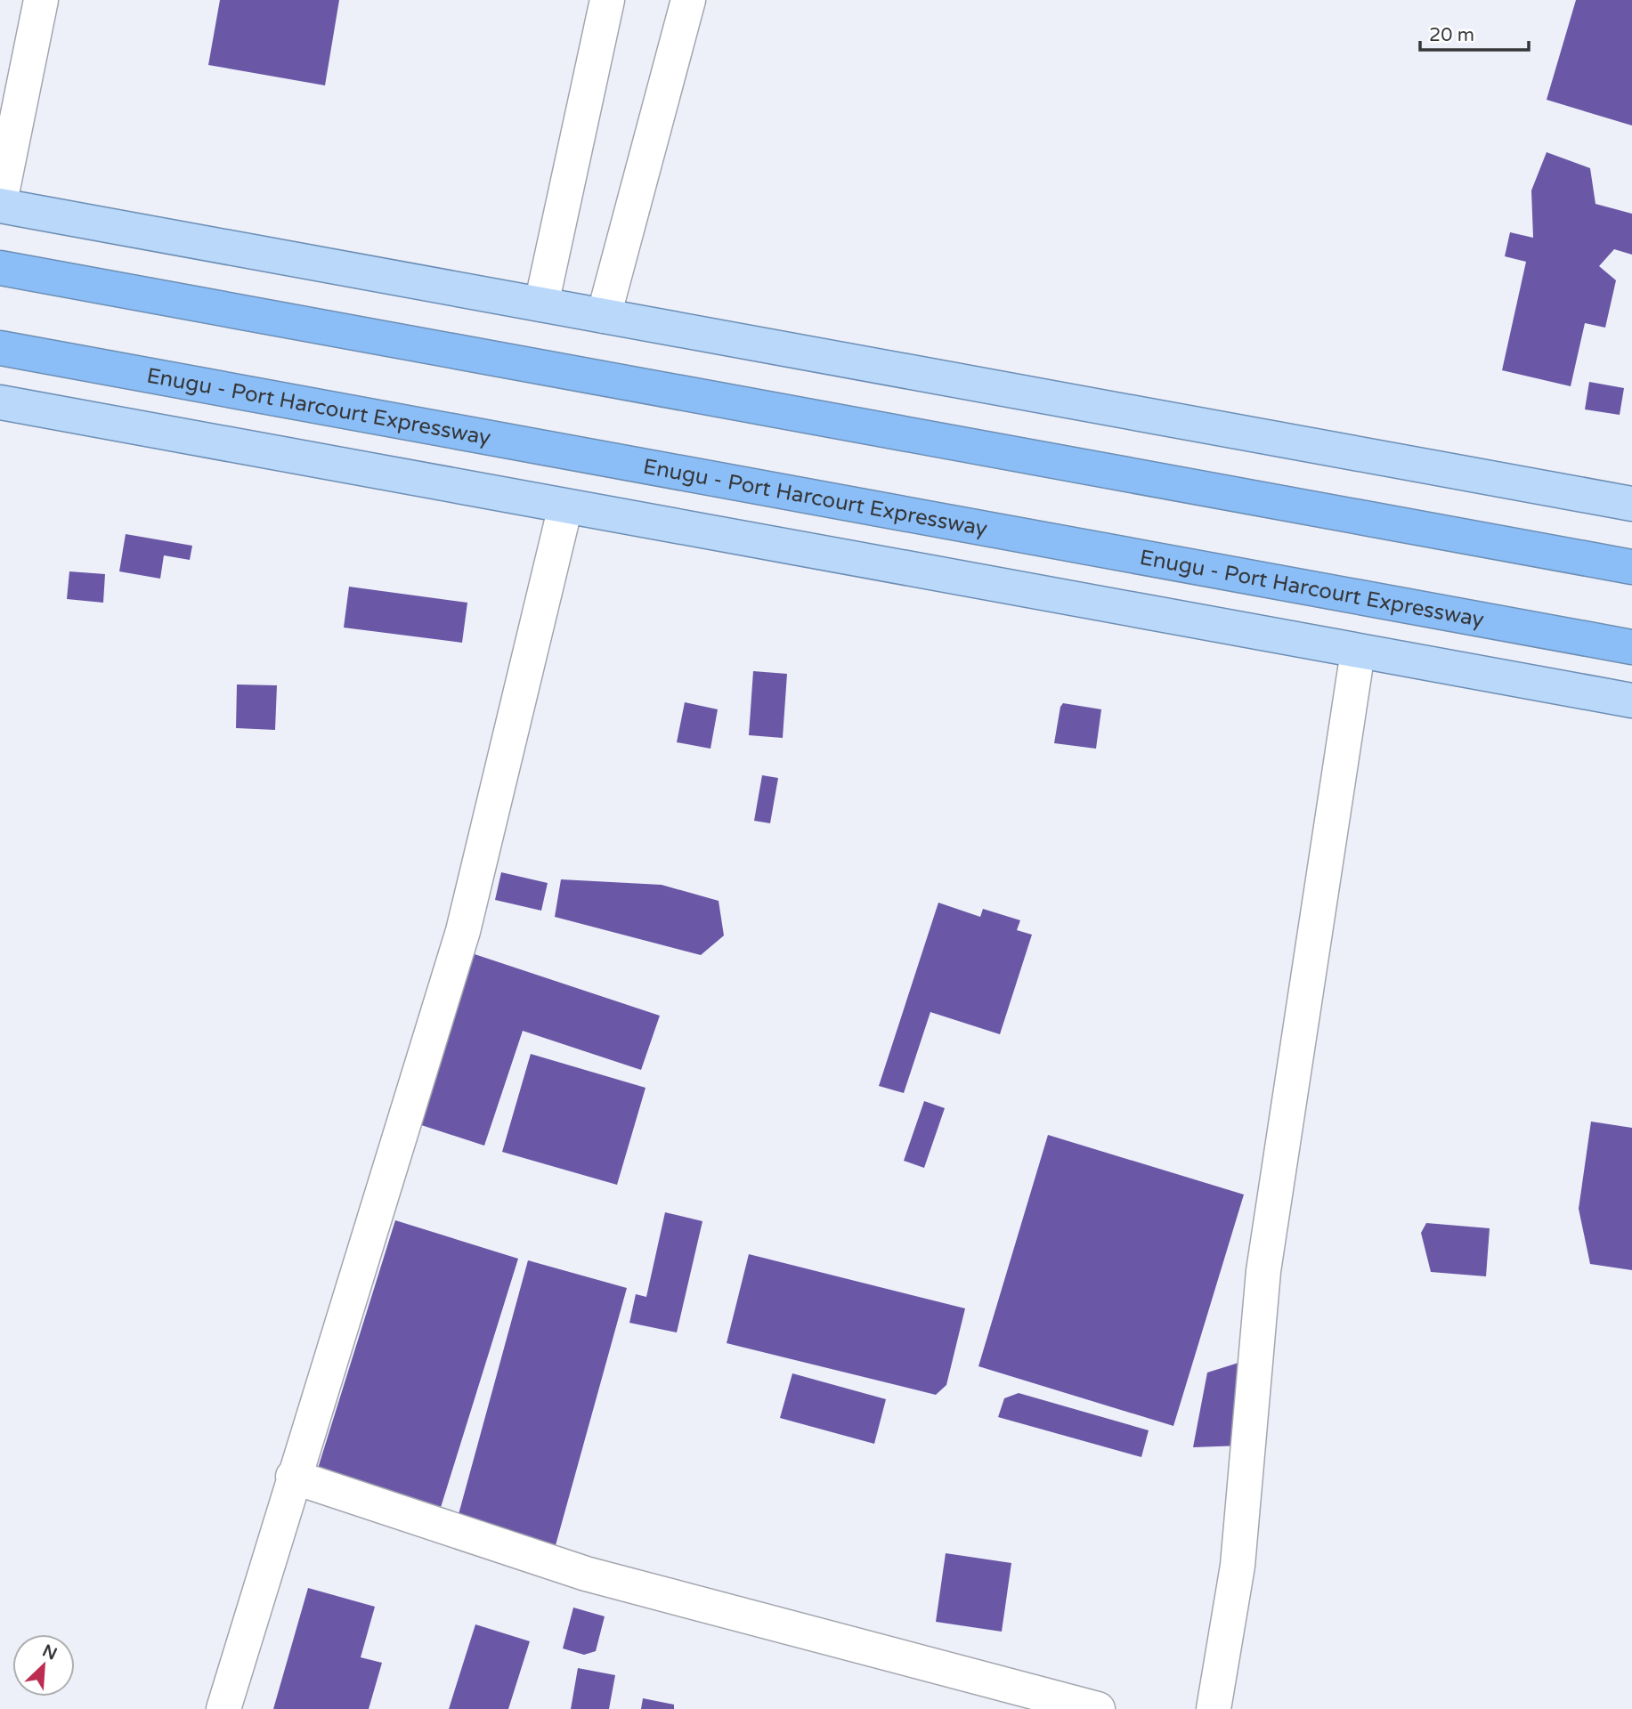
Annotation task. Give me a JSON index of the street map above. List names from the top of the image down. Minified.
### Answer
{"streets":{"highway":["Enugu - Port Harcourt Expressway"]},"scale_bar":"20 m","north":"top right"}
